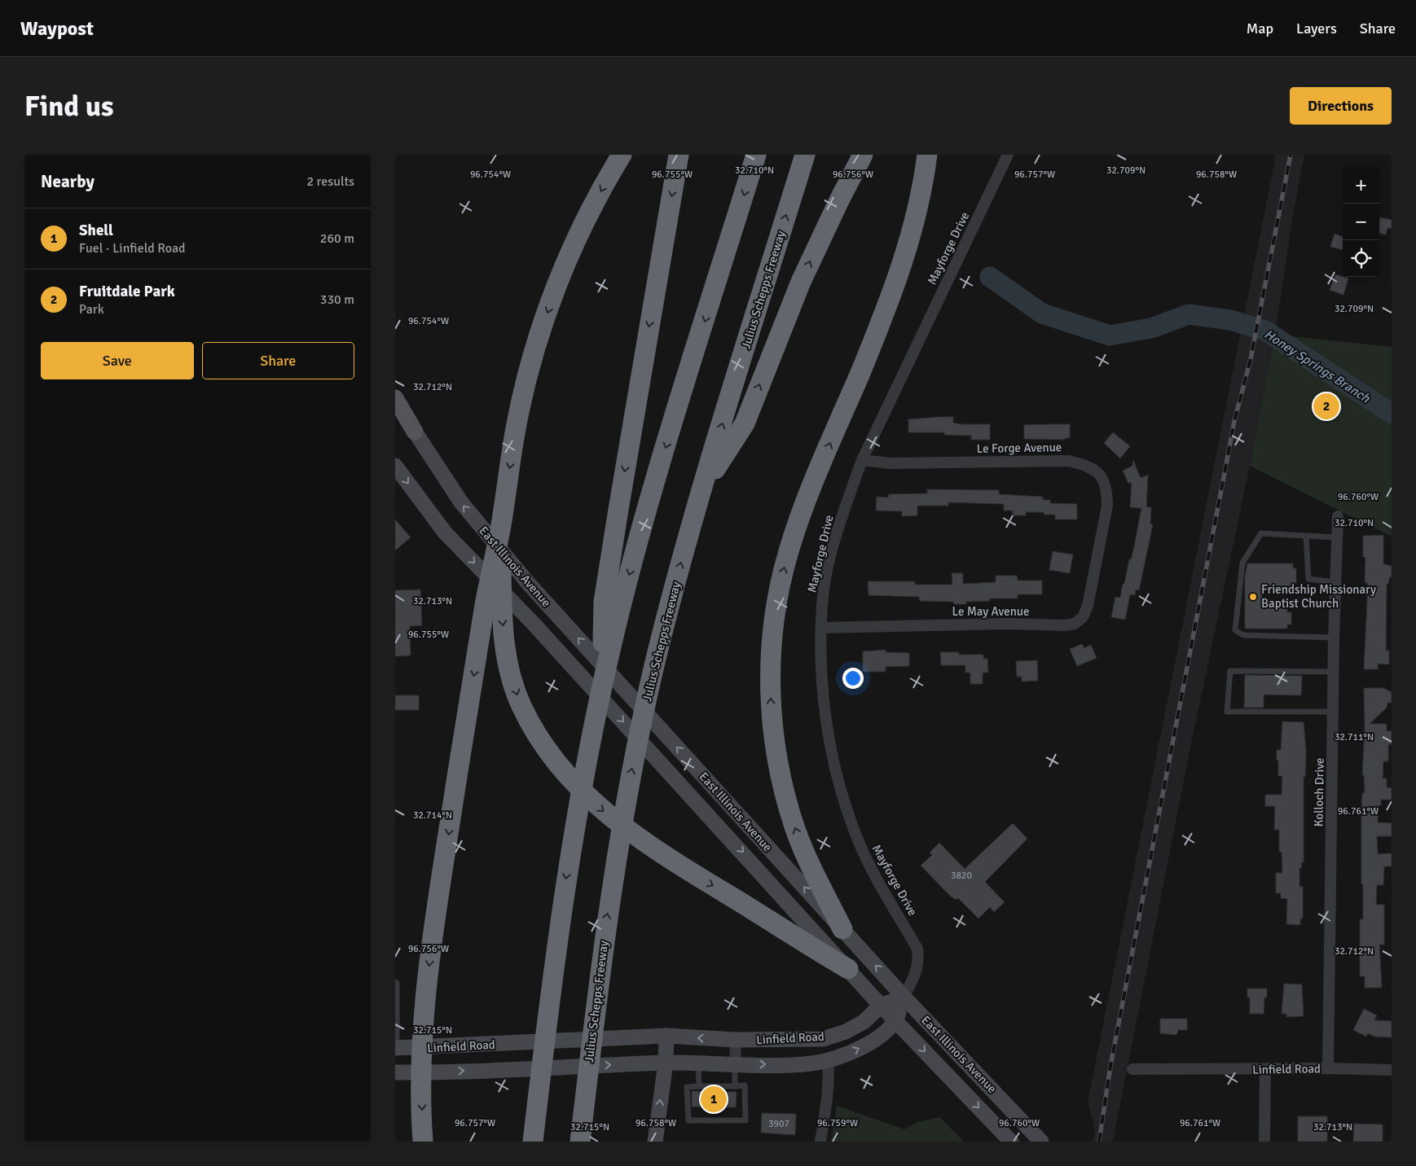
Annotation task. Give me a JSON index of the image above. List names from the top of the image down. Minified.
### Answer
{"streets":{"highway":["Julius Schepps Freeway"],"main road":["East Illinois Avenue","Linfield Road"],"street":["Mayforge Drive","Le Forge Avenue","Le May Avenue","Kolloch Drive"]},"crossings":[["Mayforge Drive","Le Forge Avenue"],["Mayforge Drive","East Illinois Avenue"],["Mayforge Drive","Le May Avenue"],["Mayforge Drive","Linfield Road"],["Le Forge Avenue","Le May Avenue"],["East Illinois Avenue","Linfield Road"],["Kolloch Drive","Linfield Road"]],"water":["Honey Springs Branch"],"places":["Friendship Missionary Baptist Church"],"house_numbers":["3820","3907"],"page":{"header":"Waypost","nav":["Map","Layers","Share"],"buttons":["Directions",["Save","Share"]],"title":"Find us","heading":["Nearby","2 results"],"map_buttons":["+","−"],"list":[{"mark":"1","name":"Shell","note":"Fuel · Linfield Road","value":"260 m"},{"mark":"2","name":"Fruitdale Park","note":"Park","value":"330 m"}],"pins":["2","1"]},"coordinates":["32.710°N","32.709°N","96.754°W","96.755°W","96.756°W","96.757°W","96.758°W","32.712°N","96.760°W","32.713°N","32.711°N","96.761°W","32.714°N","32.715°N","96.759°W"]}
